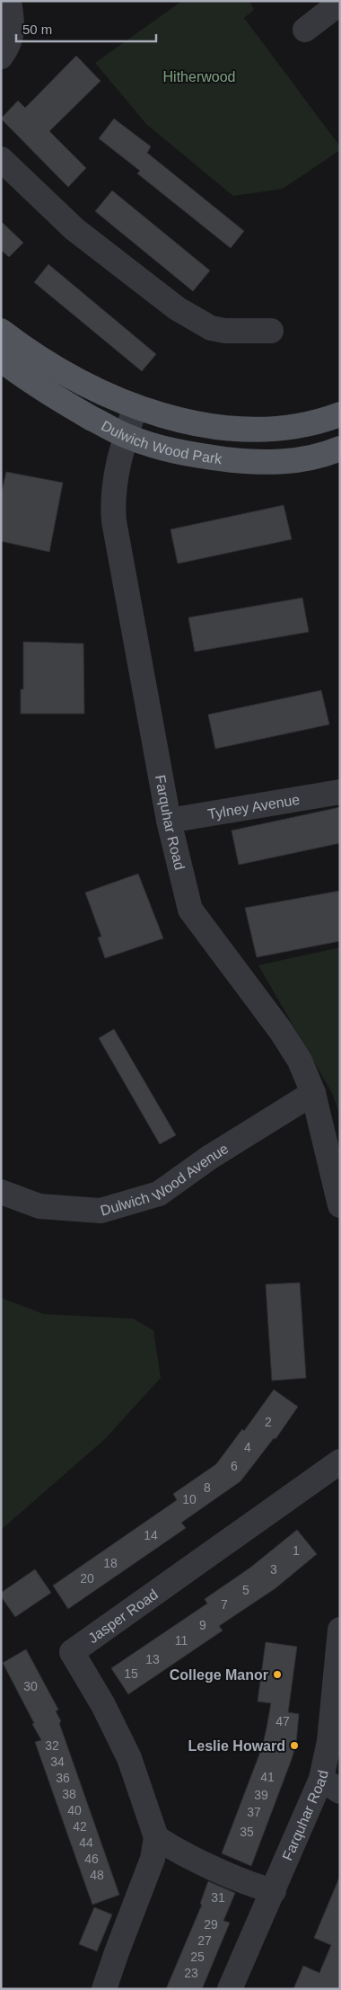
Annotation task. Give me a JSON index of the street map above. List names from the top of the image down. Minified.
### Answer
{"streets":{"main road":["Dulwich Wood Park"],"street":["Tylney Avenue","Farquhar Road","Dulwich Wood Avenue","Jasper Road"]},"crossings":[["Dulwich Wood Park","Farquhar Road"],["Tylney Avenue","Farquhar Road"],["Farquhar Road","Dulwich Wood Avenue"]],"parks":["Hitherwood"],"places":["College Manor","Leslie Howard"],"house_numbers":["2","4","6","8","10","14","1","18","3","20","5","7","9","11","13","15","30","47","32","34","41","36","38","39","40","37","42","35","44","46","48","31","29","27","25","23"],"scale_bar":"50 m"}
